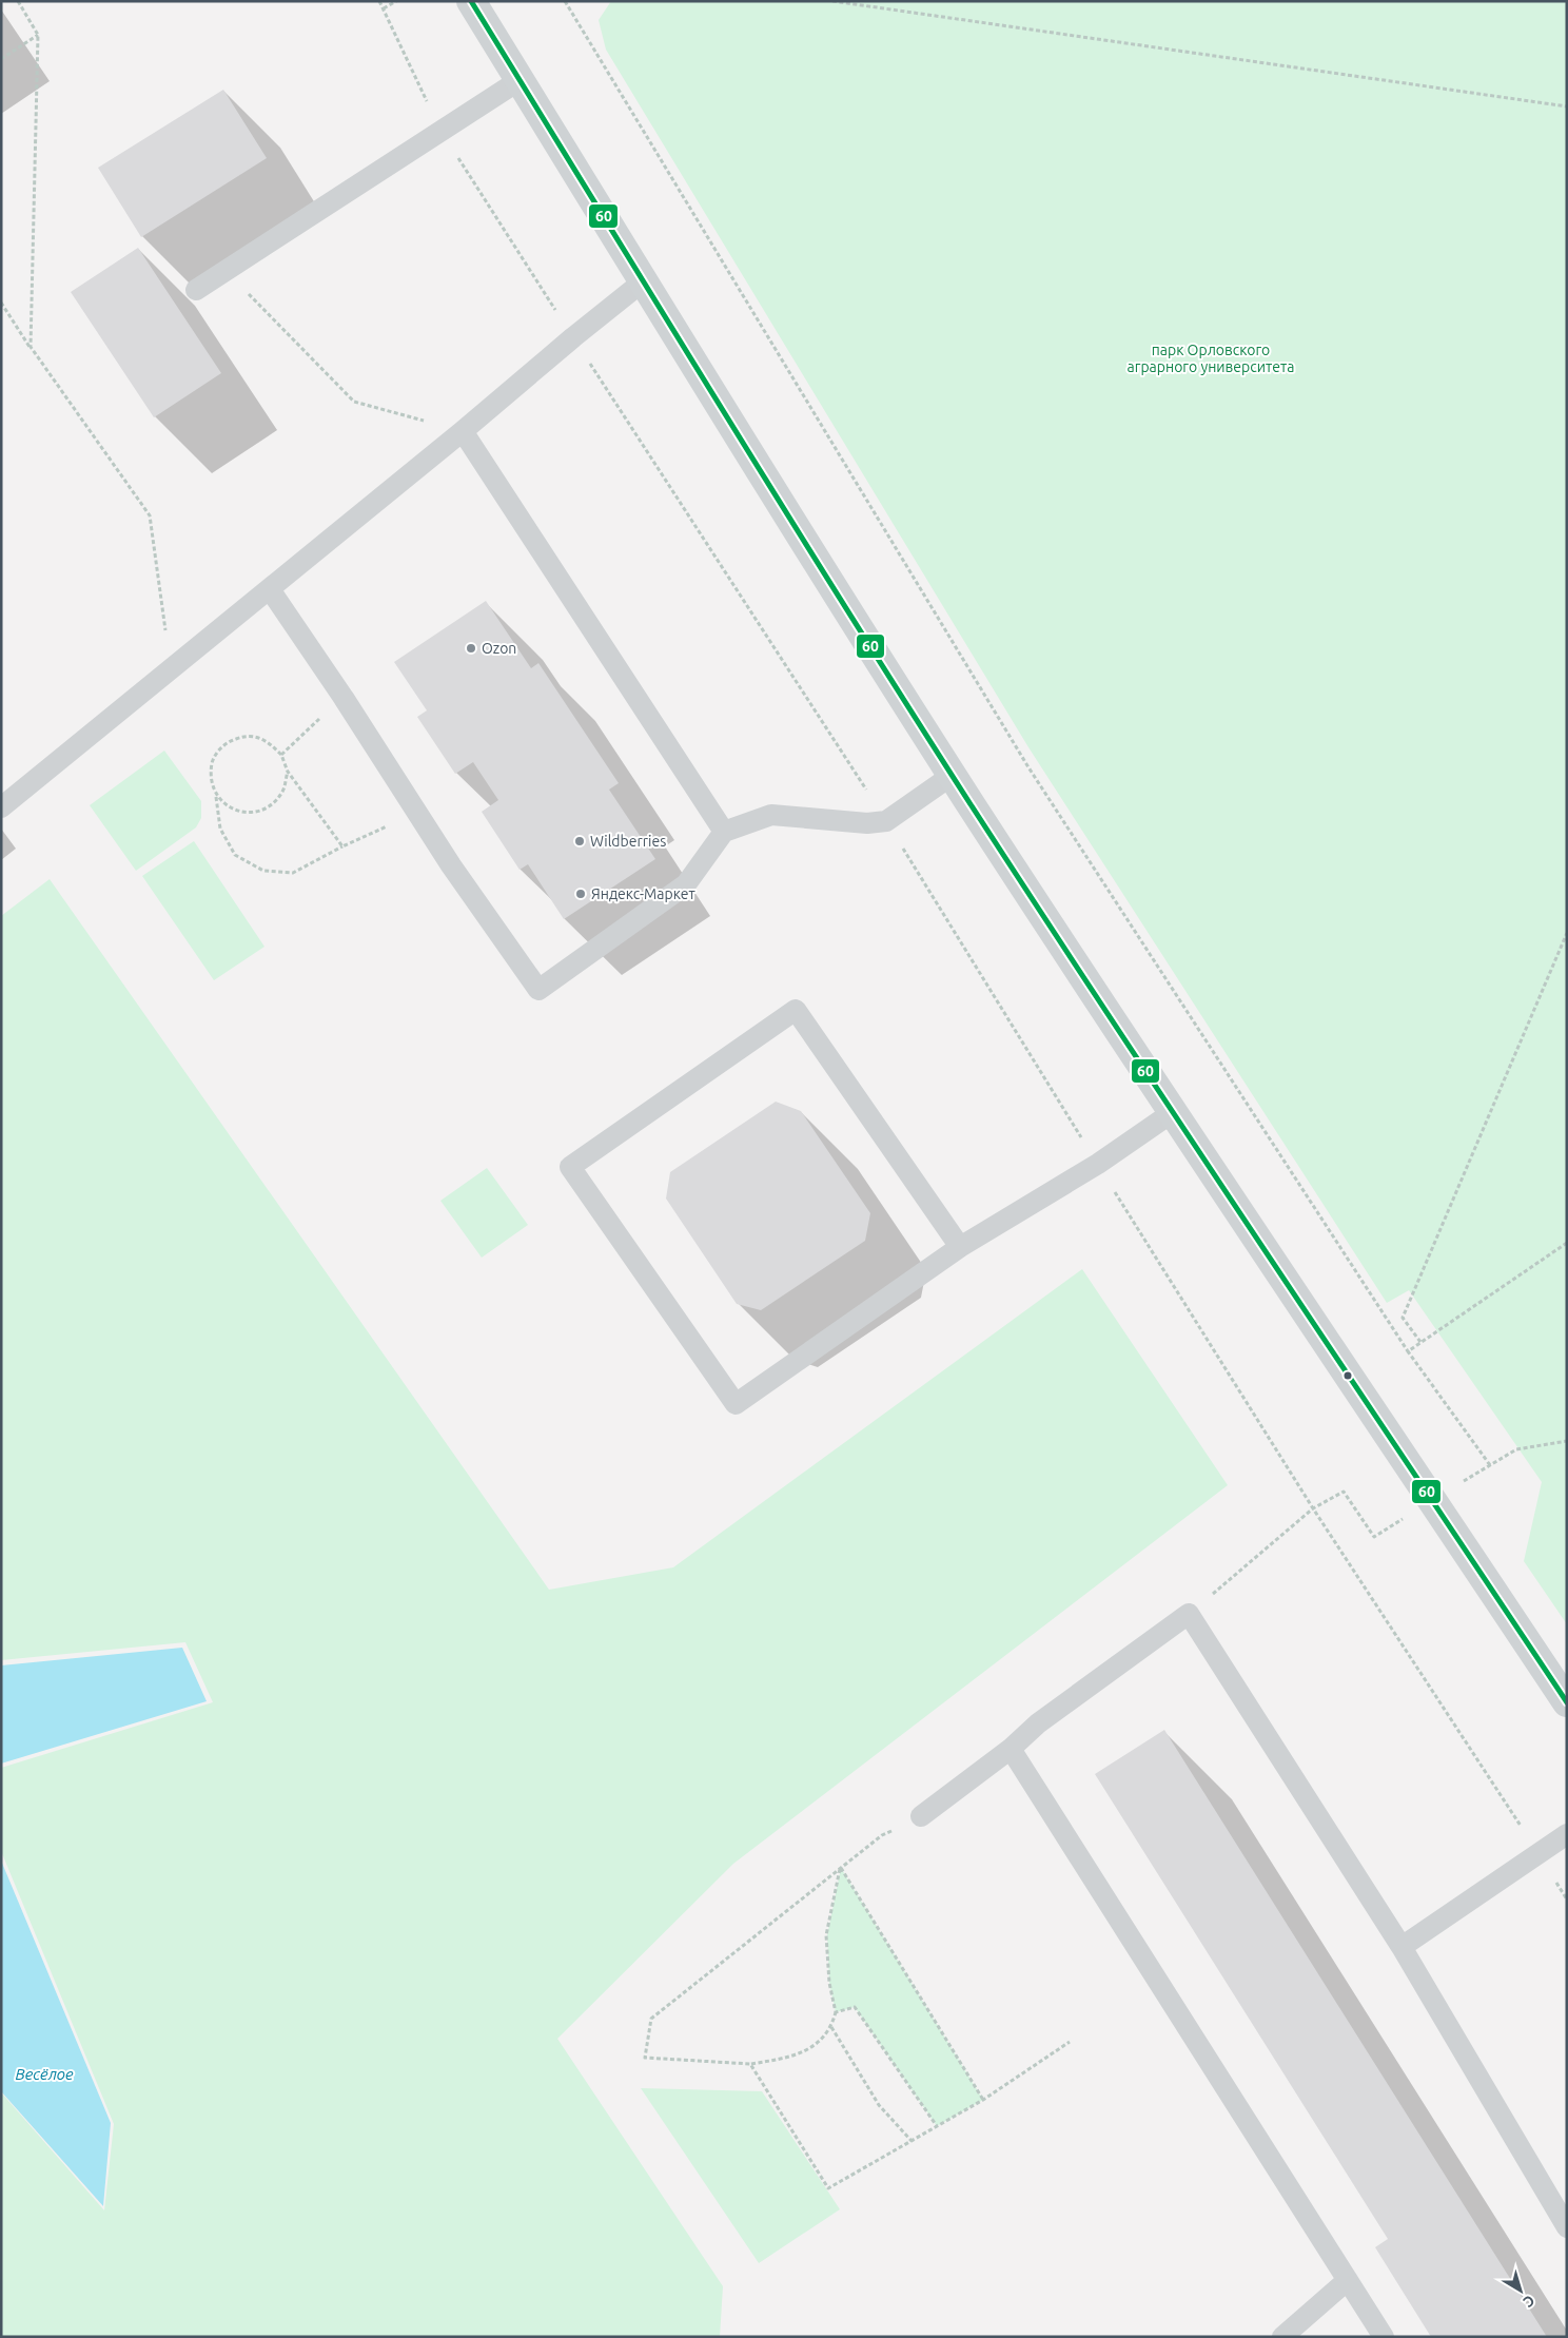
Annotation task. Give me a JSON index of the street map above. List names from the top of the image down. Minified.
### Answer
{"water":["Весёлое"],"parks":["парк Орловского аграрного университета"],"places":["Ozon","Wildberries","Яндекс-Маркет"],"lines":["transit line 60"],"north":"bottom right"}
